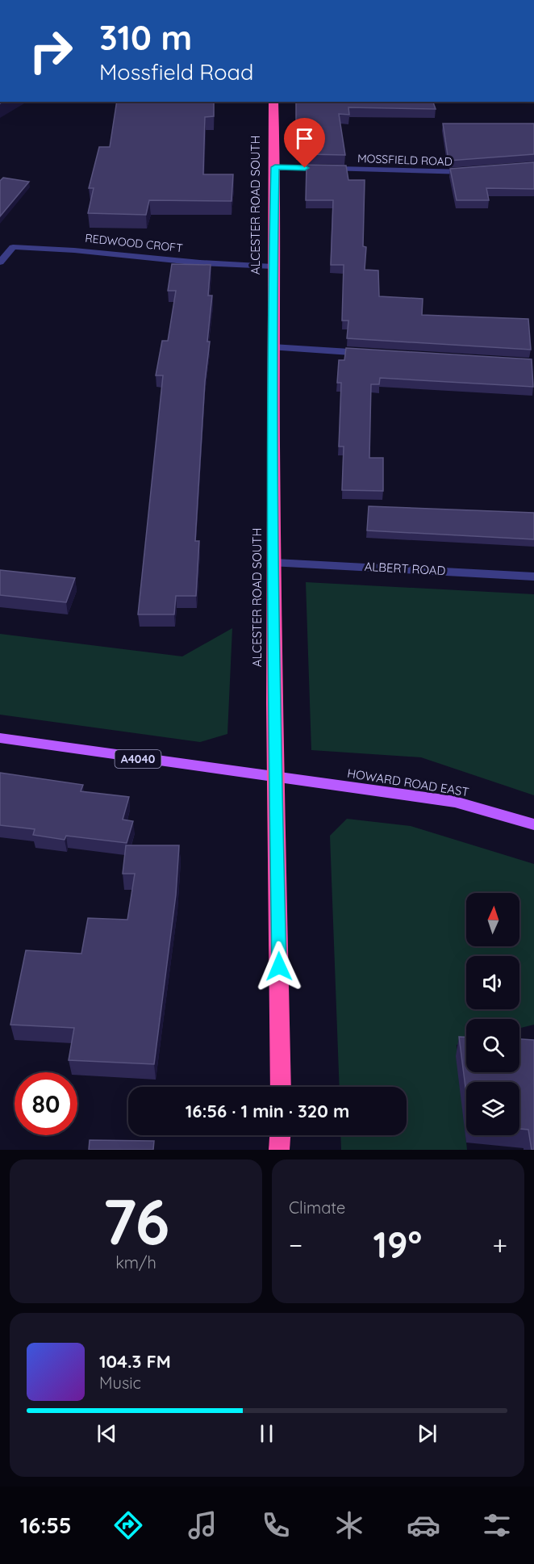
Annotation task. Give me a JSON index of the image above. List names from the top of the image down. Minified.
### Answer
{"streets":{"highway":["ALCESTER ROAD SOUTH"],"main road":["A4040","HOWARD ROAD EAST"],"street":["MOSSFIELD ROAD","REDWOOD CROFT","ALBERT ROAD"]},"crossings":[["MOSSFIELD ROAD","ALCESTER ROAD SOUTH"],["ALCESTER ROAD SOUTH","REDWOOD CROFT"],["ALCESTER ROAD SOUTH","ALBERT ROAD"],["ALCESTER ROAD SOUTH","A4040"],["ALCESTER ROAD SOUTH","HOWARD ROAD EAST"],["A4040","HOWARD ROAD EAST"]],"north":"top","page":{"turn":["310 m","Mossfield Road"],"limit":"80","trip":"16:56 · 1 min · 320 m","tile":[["76","km/h"],"Climate"],"heat":["−","19°","+"],"song":["104.3 FM","Music"],"tabs":"16:55"}}
